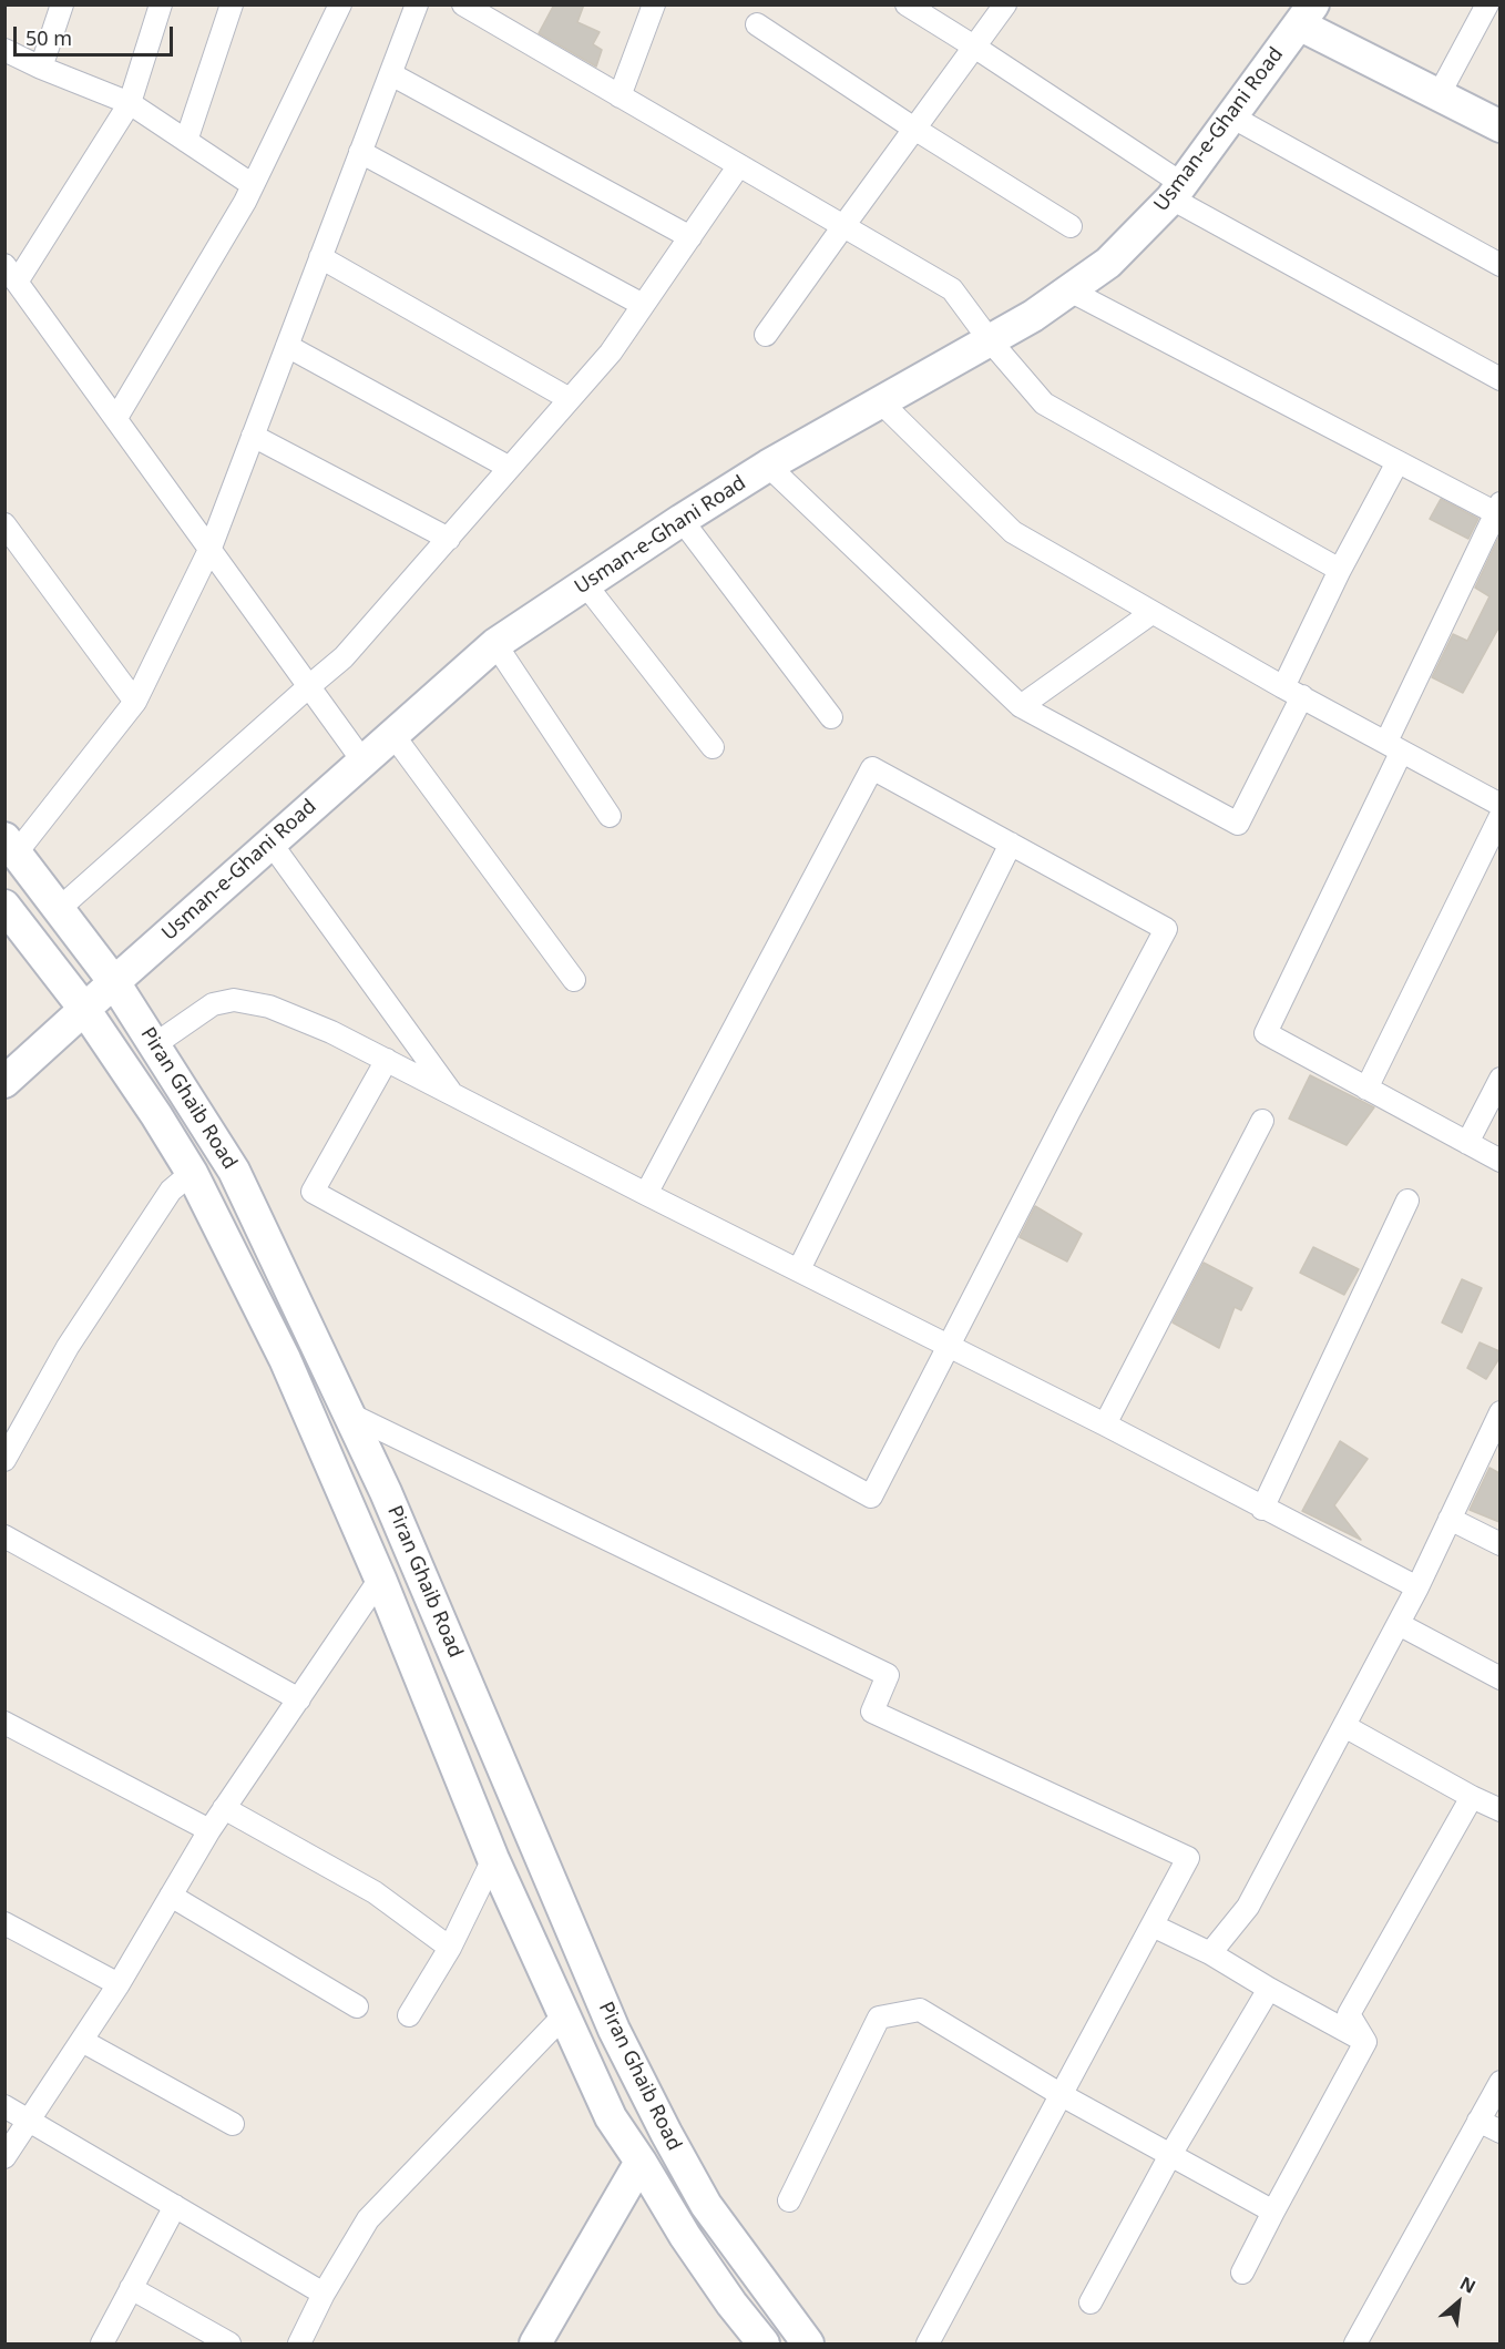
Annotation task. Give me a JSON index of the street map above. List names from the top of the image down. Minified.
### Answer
{"streets":{"main road":["Usman-e-Ghani Road","Piran Ghaib Road"]},"crossings":[["Usman-e-Ghani Road","Piran Ghaib Road"]],"scale_bar":"50 m","north":"top right"}
